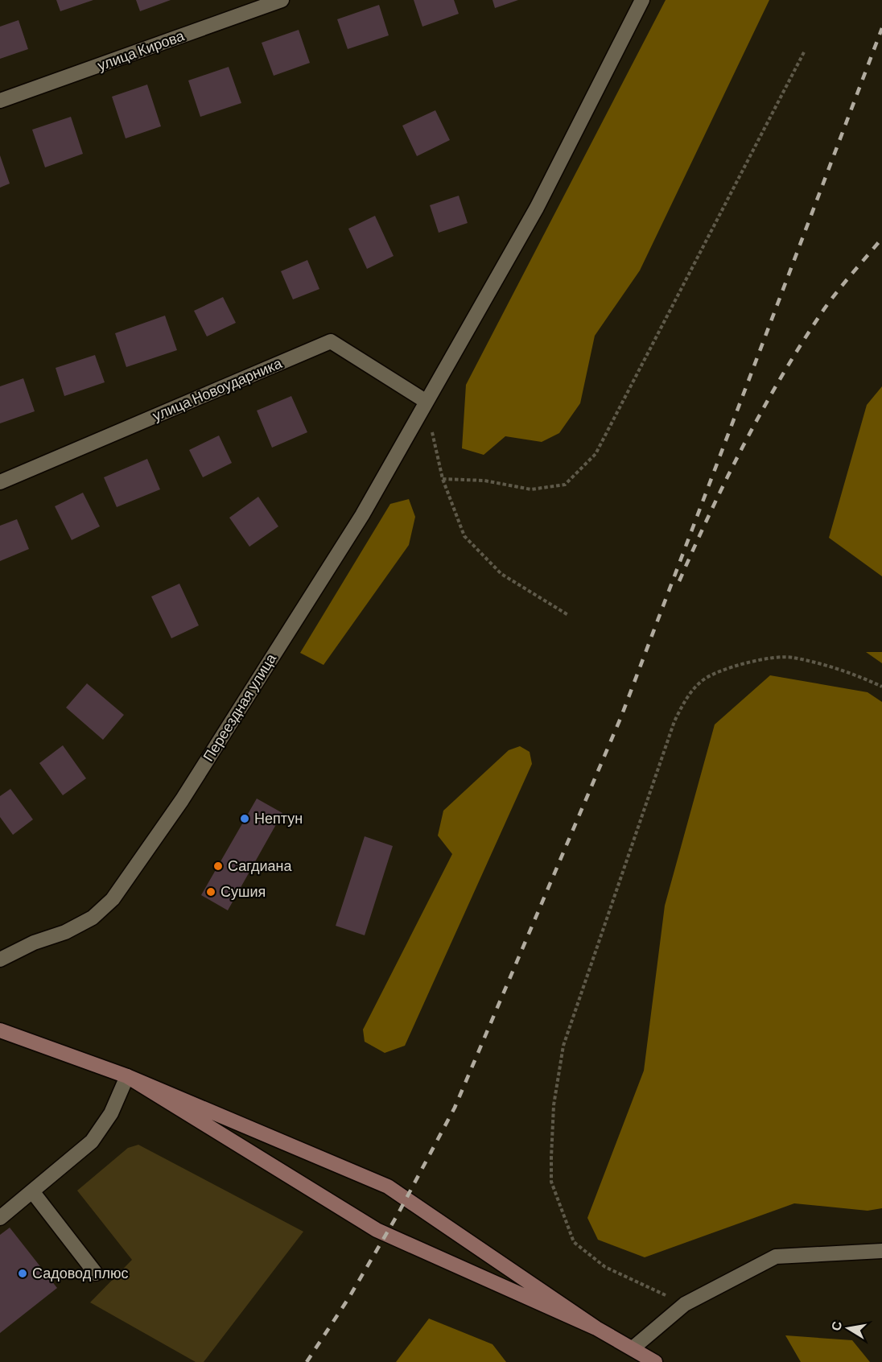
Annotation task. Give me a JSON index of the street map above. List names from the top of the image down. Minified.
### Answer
{"streets":{"street":["улица Кирова","улица Новоударника","Переездная улица"]},"crossings":[["улица Новоударника","Переездная улица"]],"places":["Нептун","Сагдиана","Сушия","Садовод плюс"],"north":"left"}
